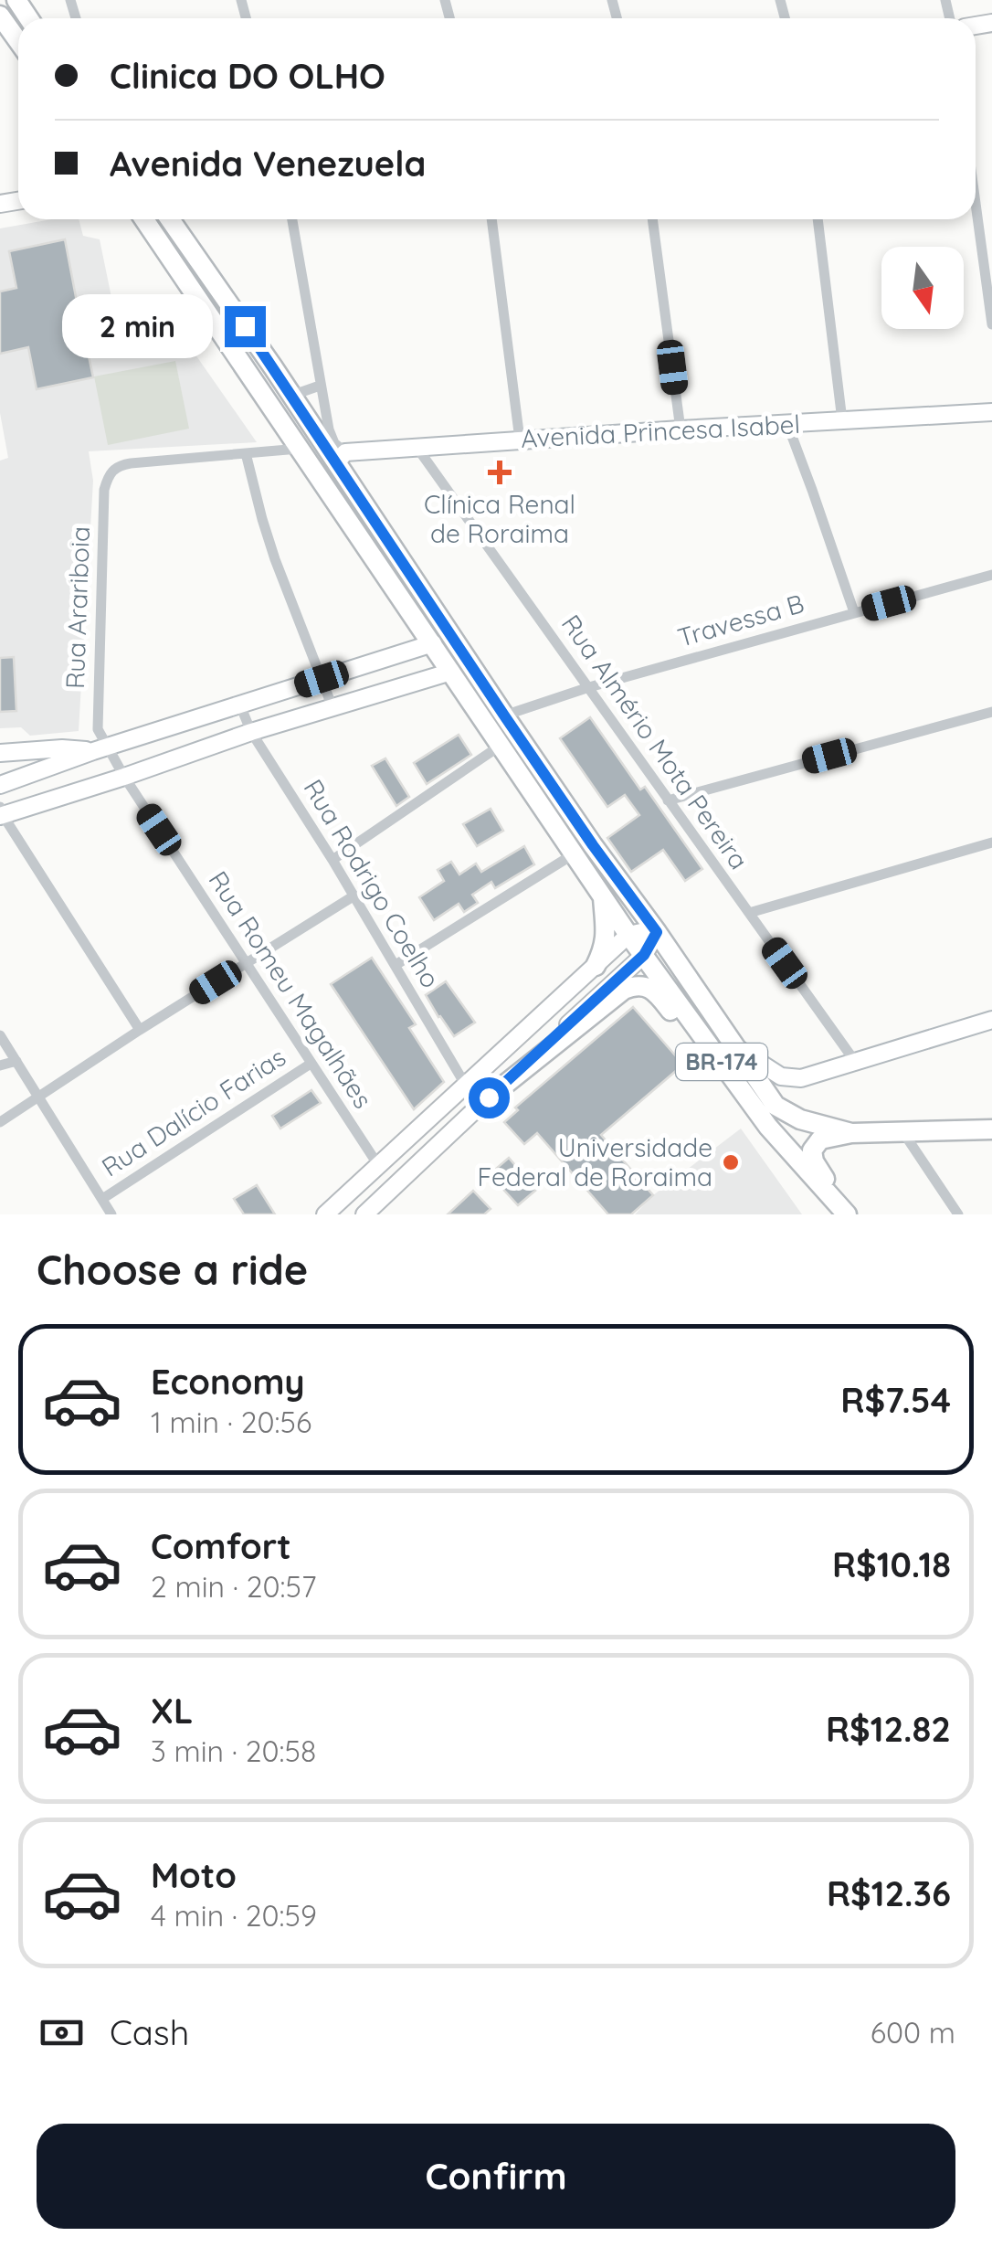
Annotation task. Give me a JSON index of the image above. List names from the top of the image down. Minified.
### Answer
{"streets":{"highway":["BR-174"],"main road":["Avenida Princesa Isabel"],"street":["Rua Arariboia","Travessa B","Rua Almério Mota Pereira","Rua Rodrigo Coelho","Rua Romeu Magalhães","Rua Dalício Farias"]},"crossings":[["Avenida Princesa Isabel","Rua Almério Mota Pereira"],["Avenida Princesa Isabel","BR-174"],["Rua Arariboia","Rua Romeu Magalhães"],["Travessa B","Rua Almério Mota Pereira"],["Travessa B","BR-174"],["Rua Romeu Magalhães","Rua Dalício Farias"]],"places":{"health":["Clínica Renal de Roraima"],"other":["Universidade Federal de Roraima"]},"north":"bottom","page":{"banner":["Clinica DO OLHO","Avenida Venezuela"],"bubble":"2 min","heading":"Choose a ride","list":[{"name":"Economy","note":"1 min · 20:56","value":"R$7.54"},{"name":"Comfort","note":"2 min · 20:57","value":"R$10.18"},{"name":"XL","note":"3 min · 20:58","value":"R$12.82"},{"name":"Moto","note":"4 min · 20:59","value":"R$12.36"}],"pay":["Cash","600 m"],"buttons":"Confirm"}}
